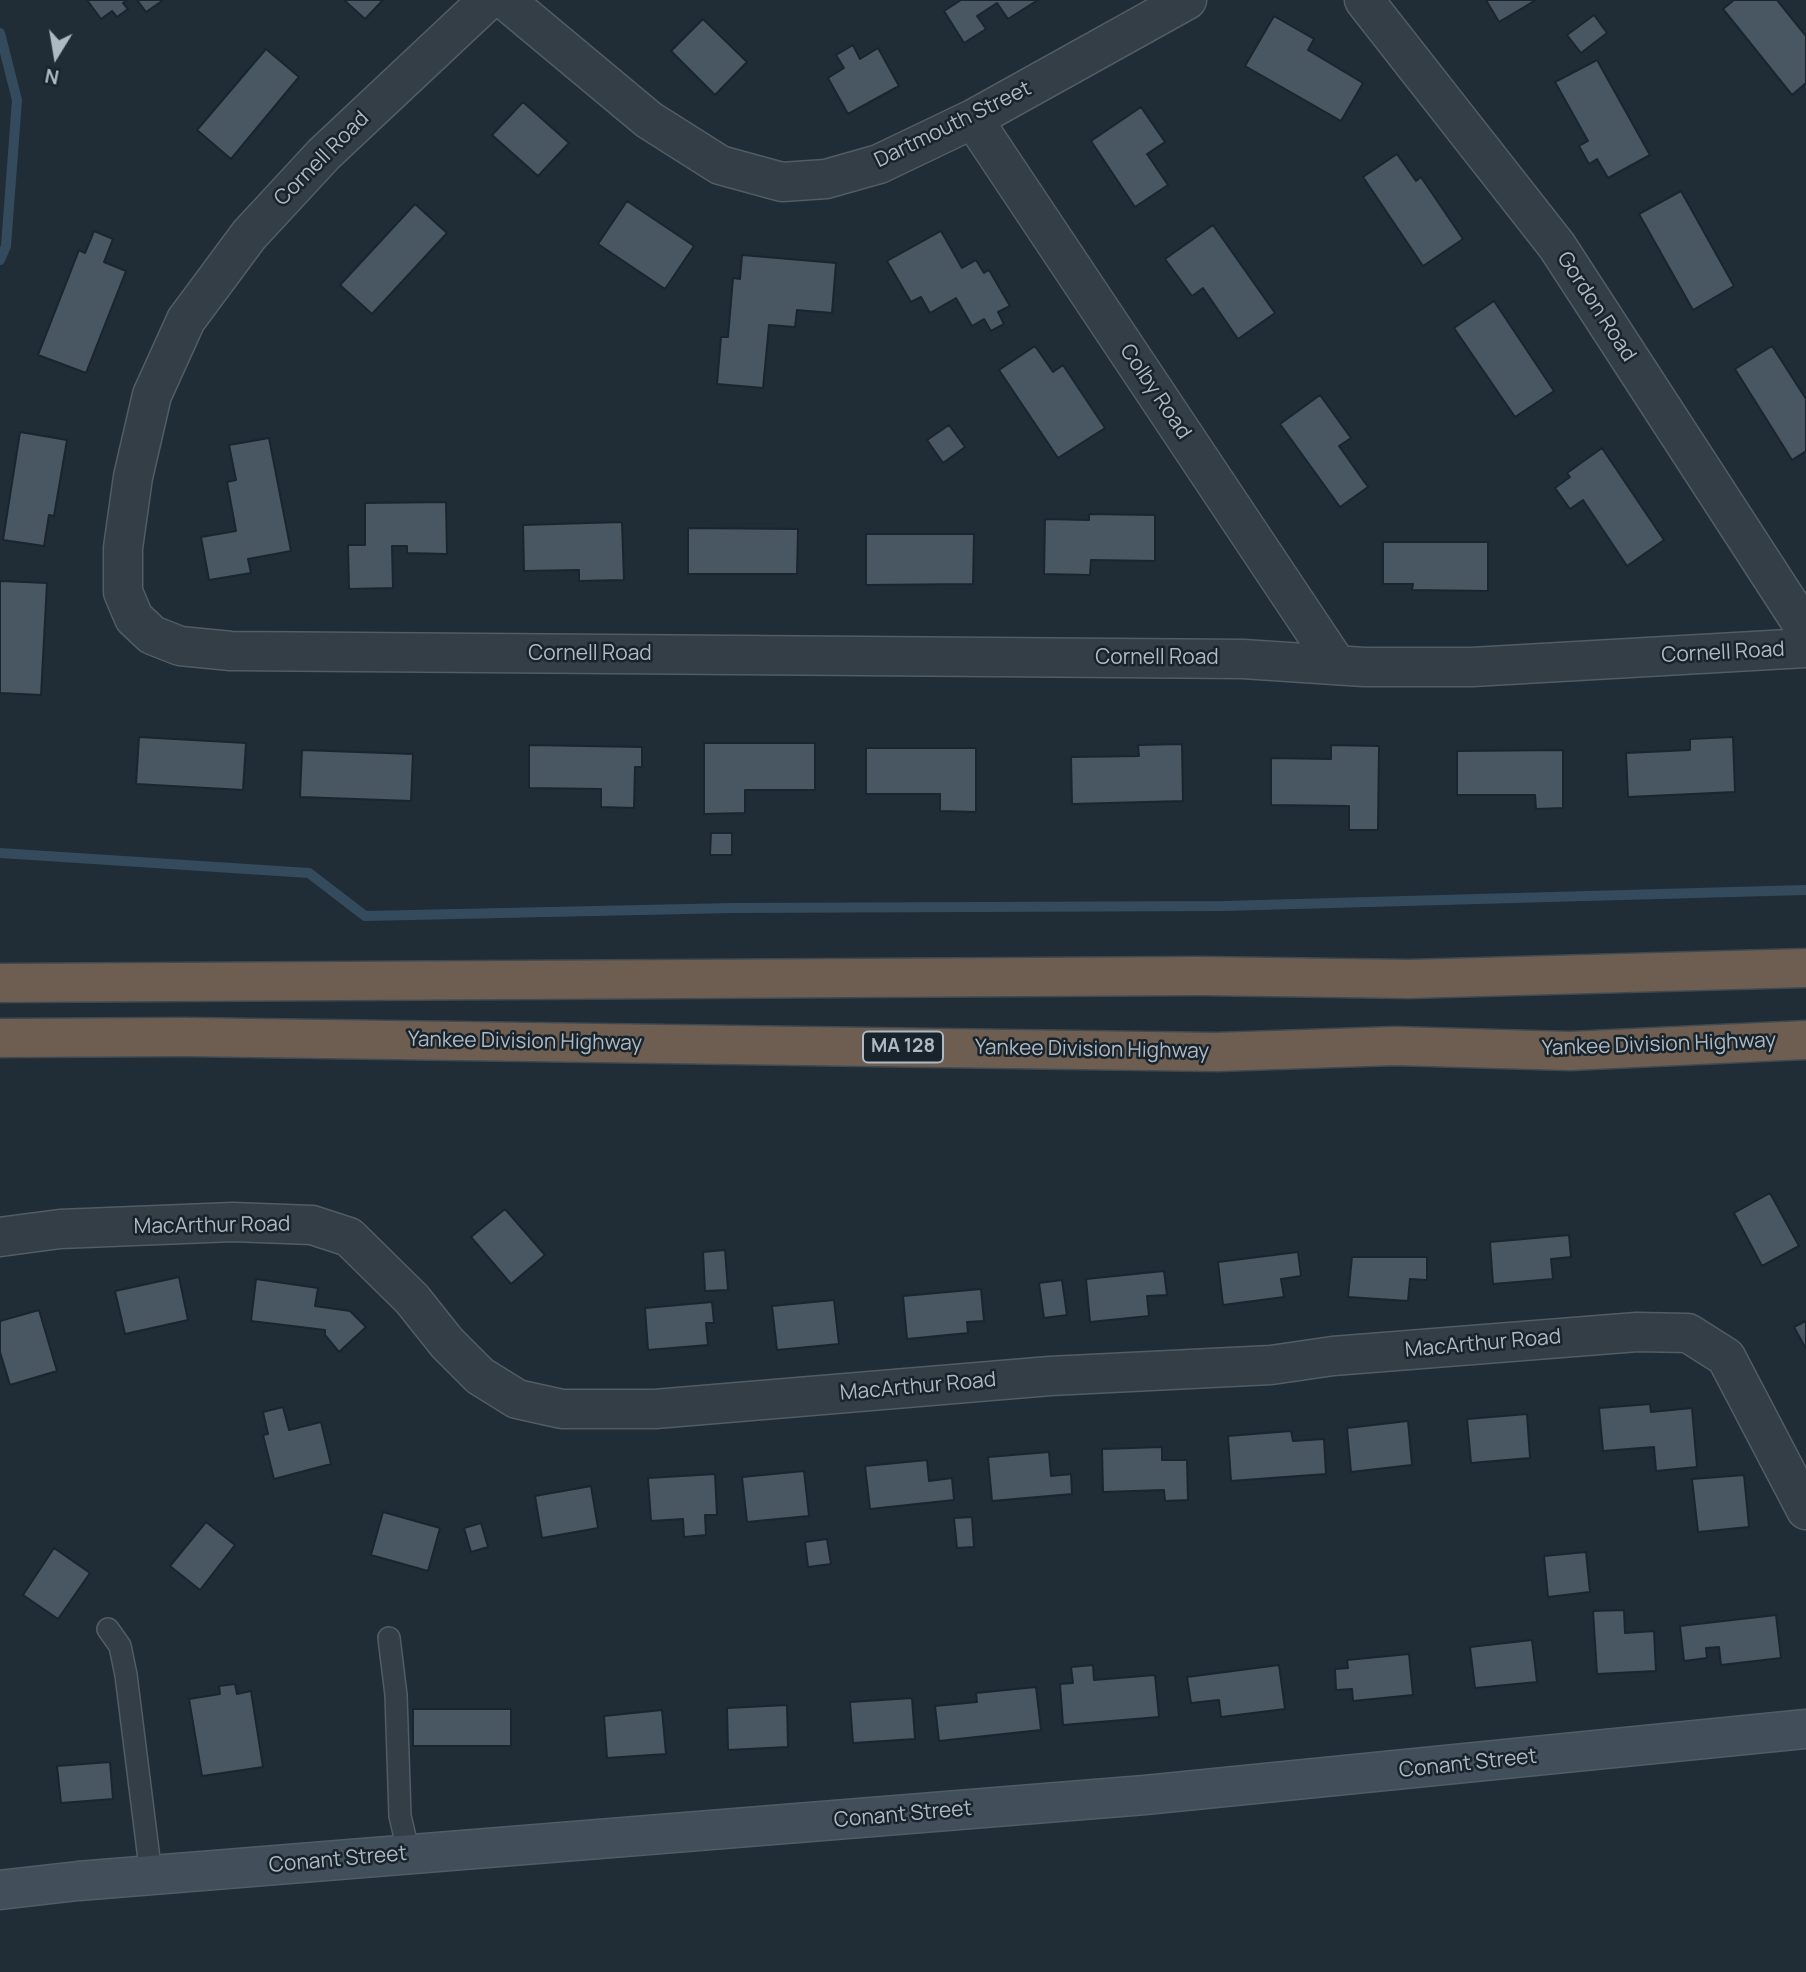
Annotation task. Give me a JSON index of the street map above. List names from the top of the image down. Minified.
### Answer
{"streets":{"highway":["Yankee Division Highway","MA 128"],"main road":["Conant Street"],"street":["Dartmouth Street","Cornell Road","Gordon Road","Colby Road","MacArthur Road"]},"crossings":[["Dartmouth Street","Colby Road"],["Cornell Road","Colby Road"]],"north":"bottom"}
